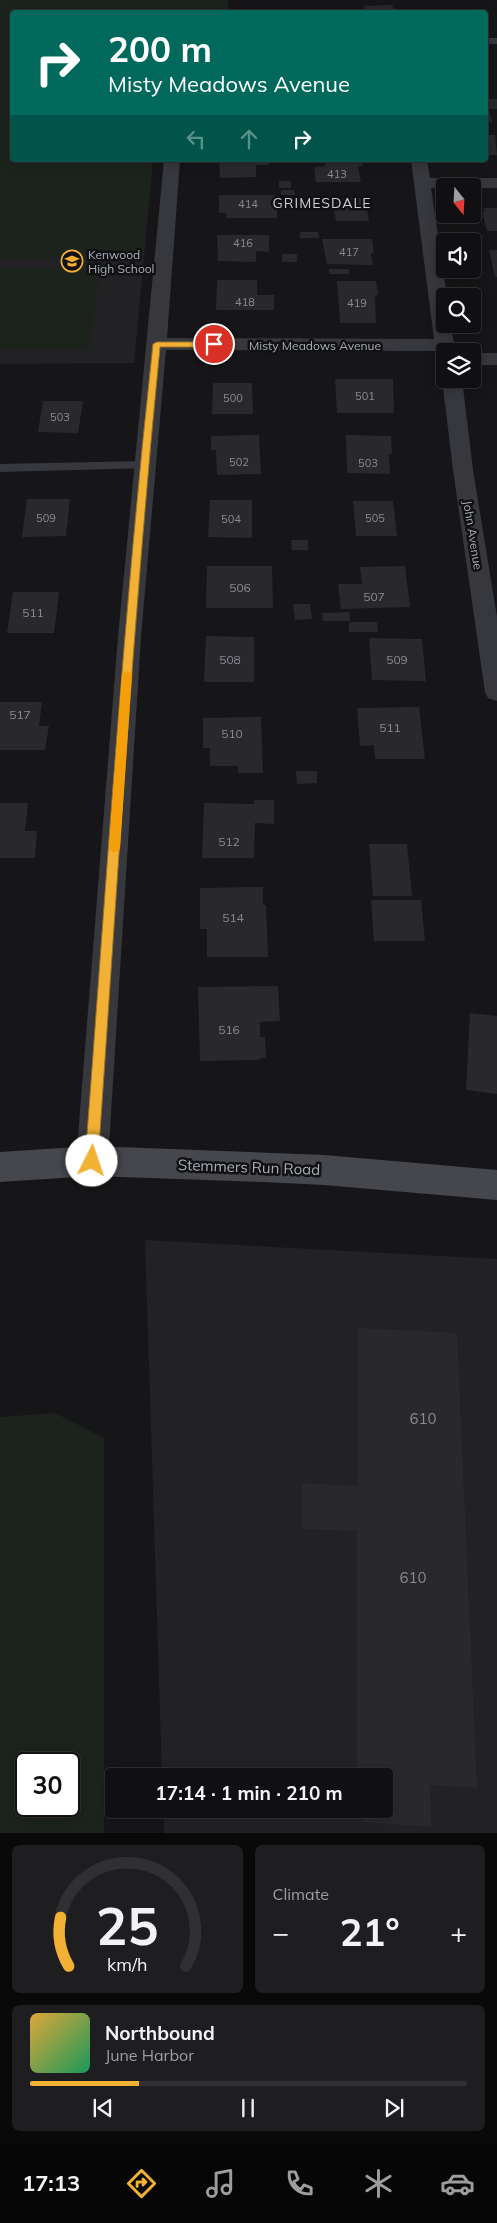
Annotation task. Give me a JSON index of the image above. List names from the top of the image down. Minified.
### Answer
{"streets":{"main road":["Stemmers Run Road"],"street":["Misty Meadows Avenue","John Avenue"]},"districts":["GRIMESDALE"],"places":{"school or university":["Kenwood High School"]},"house_numbers":["413","414","416","417","418","419","501","500","503","502","503","509","505","504","506","507","511","508","509","517","511","510","512","514","516","610","610"],"north":"bottom","page":{"turn":["200 m","Misty Meadows Avenue"],"limit":"30","trip":"17:14 · 1 min · 210 m","tile":"Climate","heat":["−","21°","+"],"song":["Northbound","June Harbor"],"tabs":"17:13","gauge":["25","km/h"]}}
